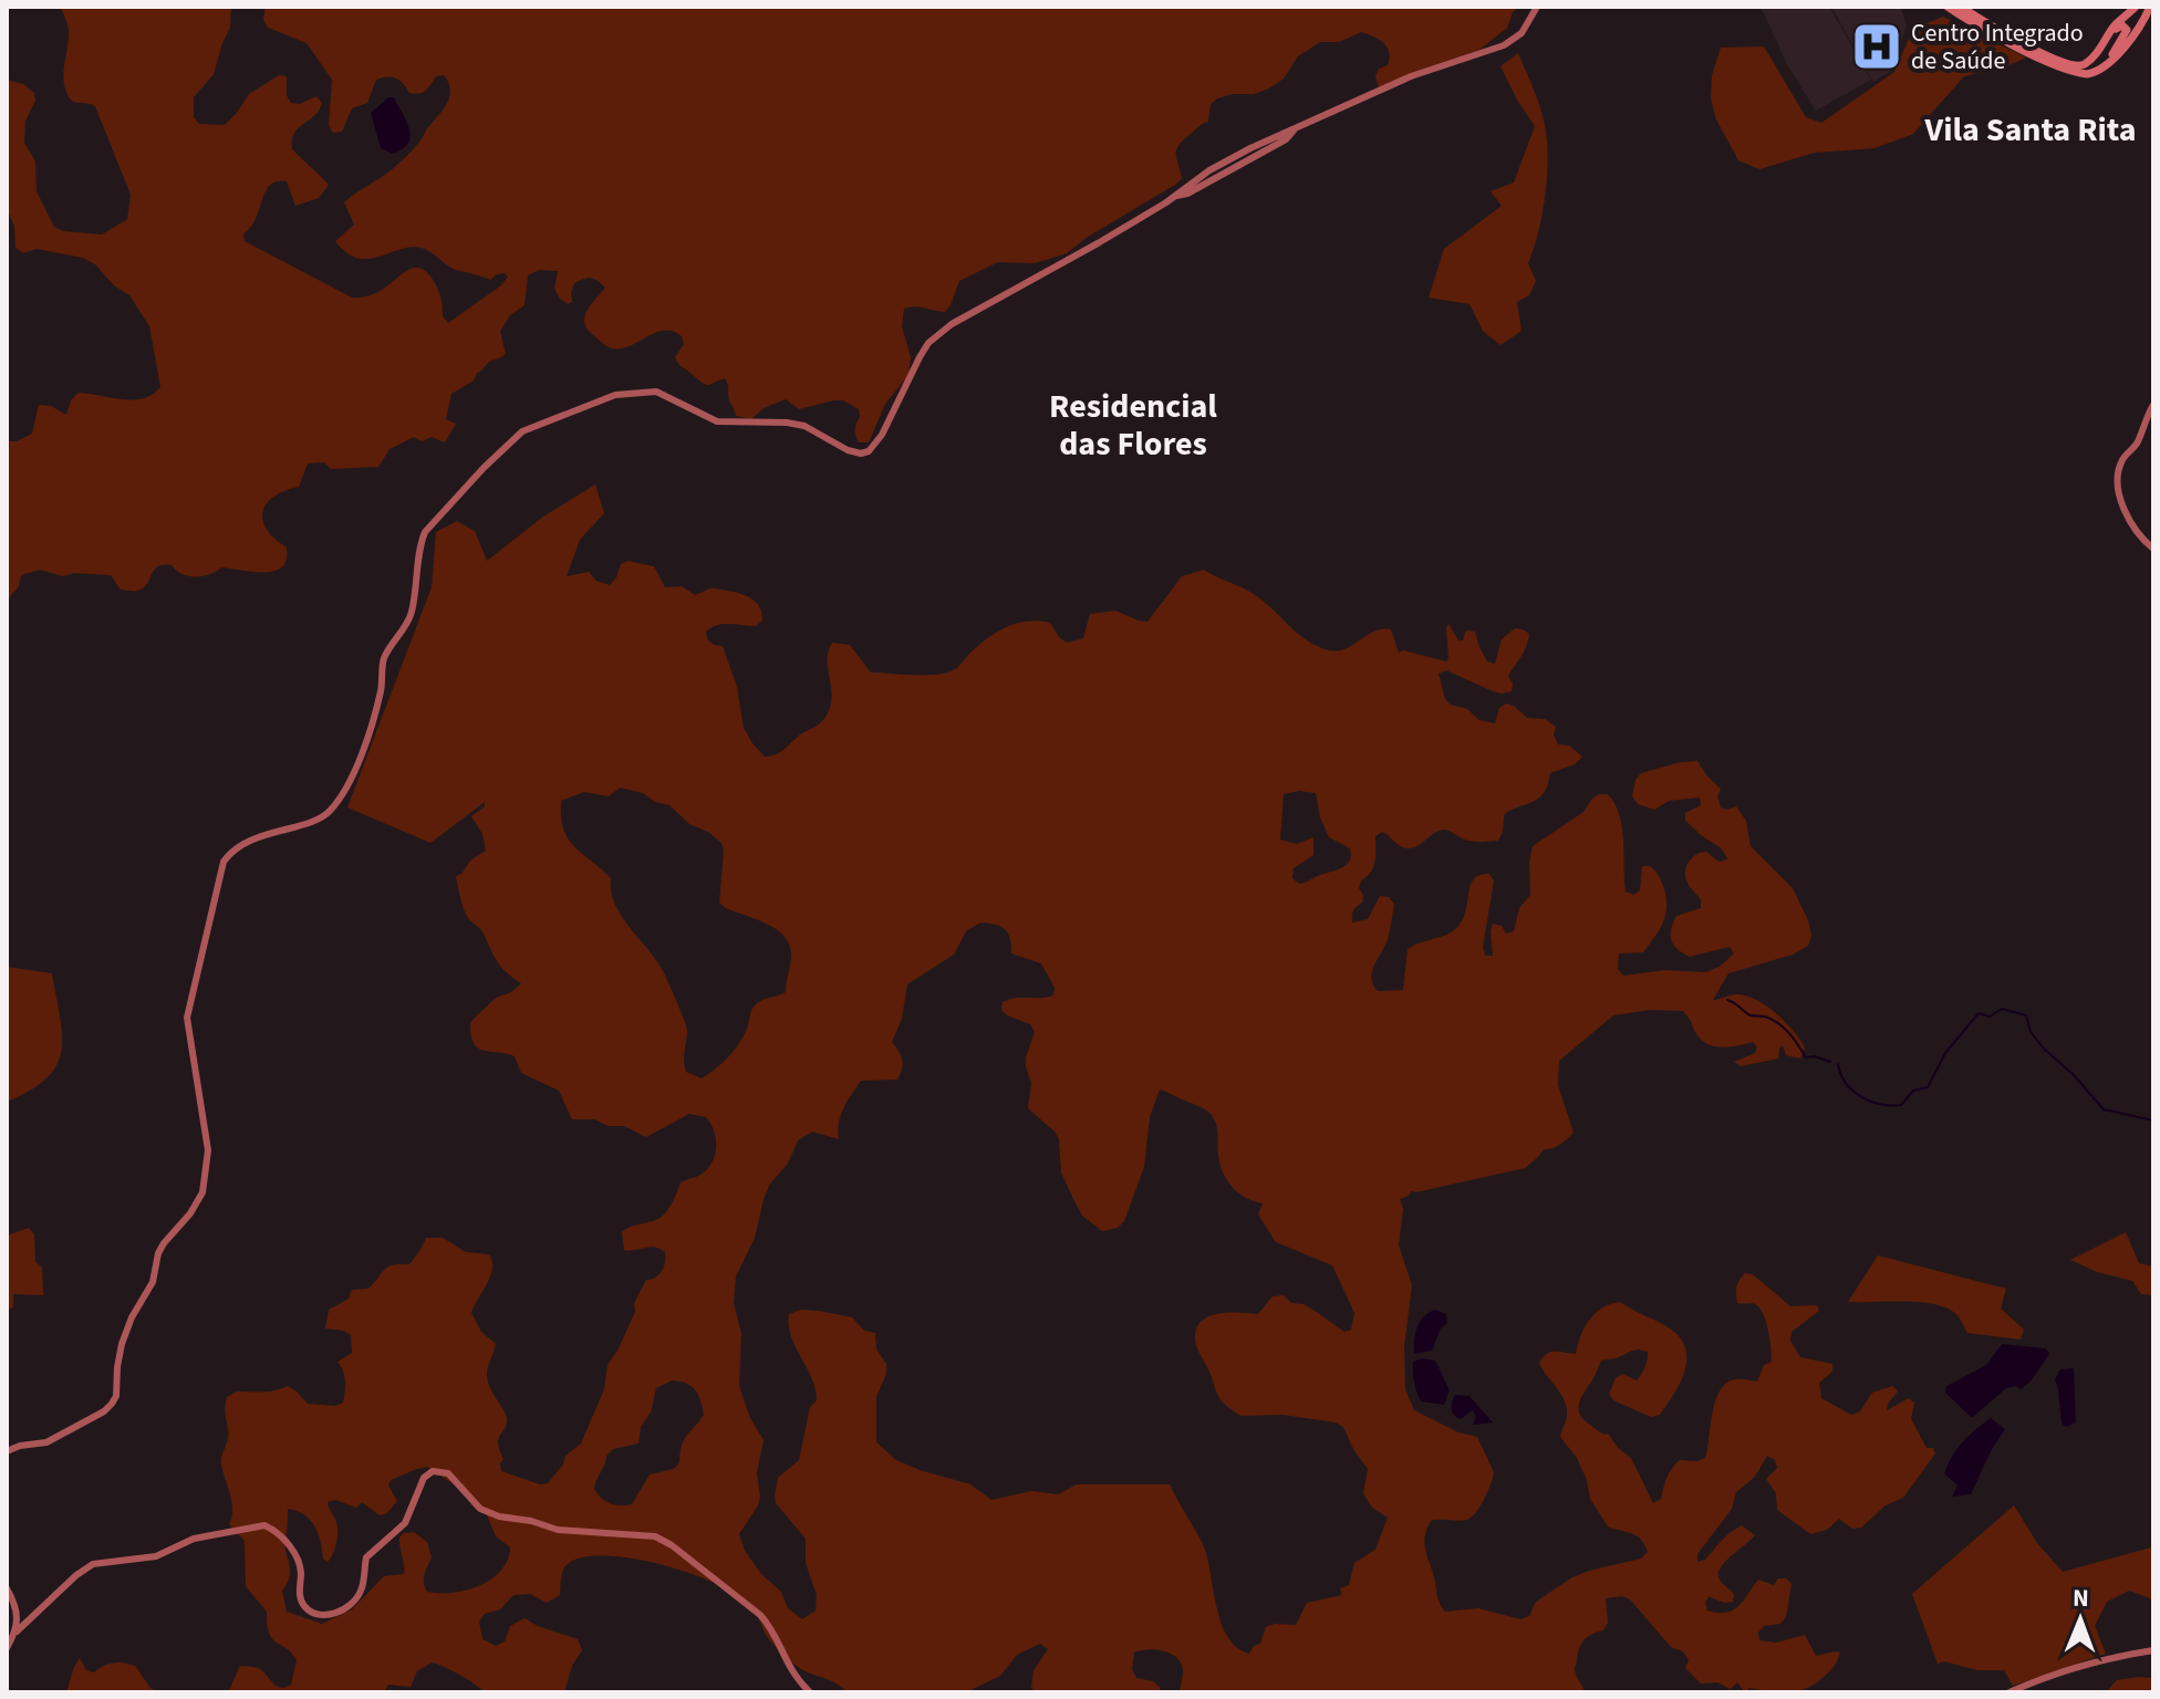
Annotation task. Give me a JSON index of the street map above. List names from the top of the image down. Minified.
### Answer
{"districts":["Vila Santa Rita","Residencial das Flores"],"places":{"hospital":["Centro Integrado de Saúde"]},"north":"top"}
